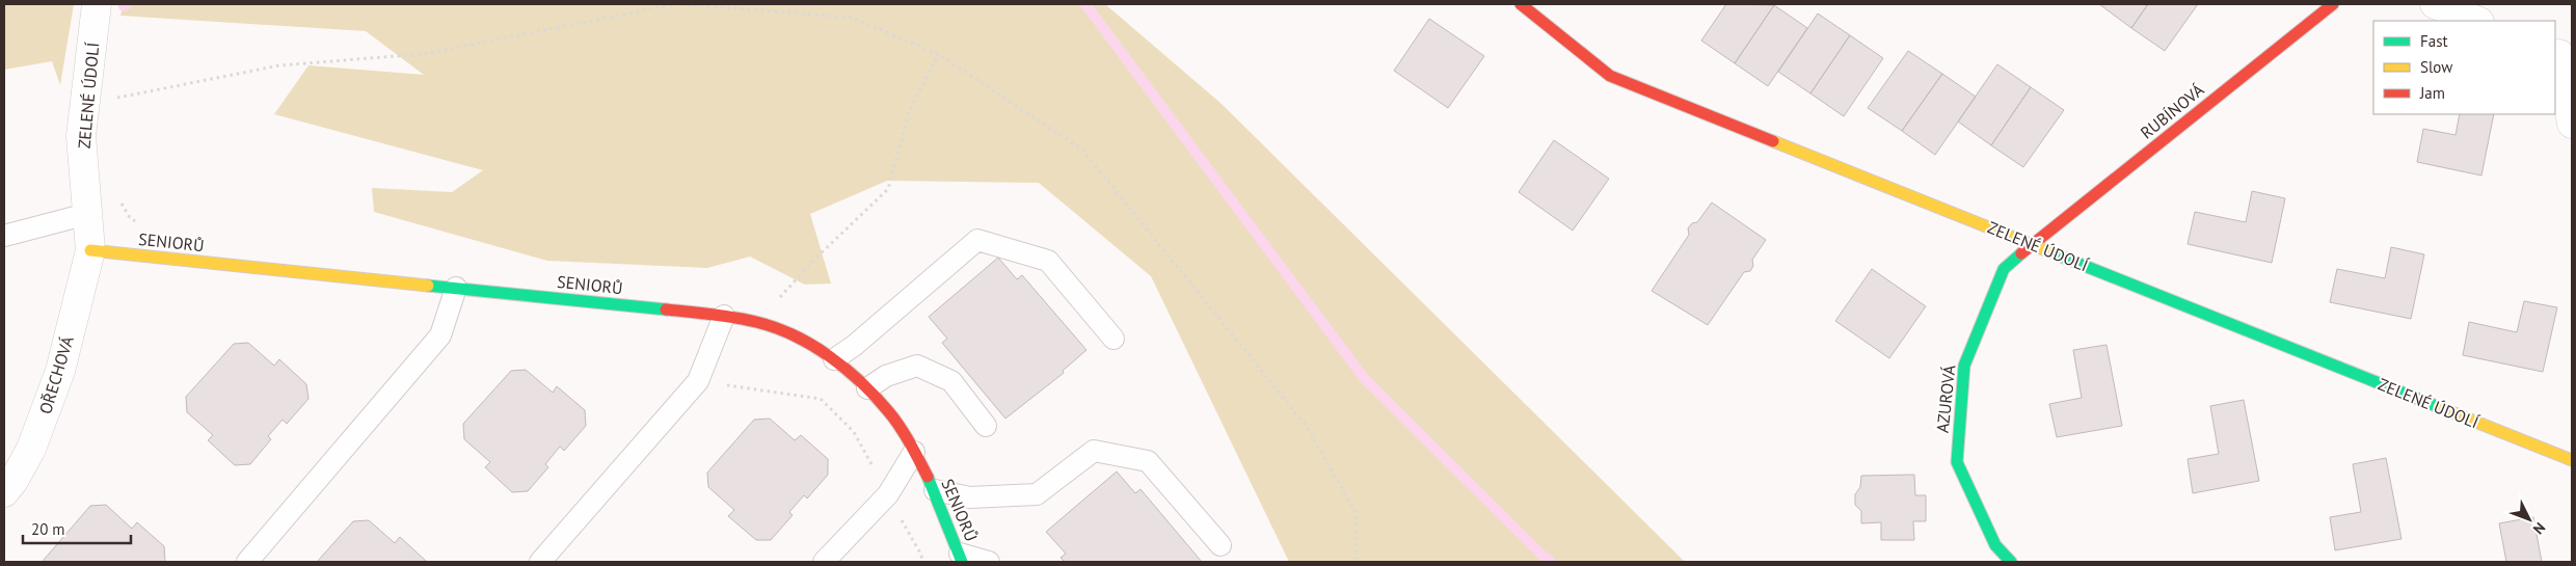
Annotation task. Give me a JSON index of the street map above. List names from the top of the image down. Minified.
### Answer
{"streets":{"street":["ZELENÉ ÚDOLÍ","RUBÍNOVÁ","SENIORŮ","OŘECHOVÁ","AZUROVÁ"]},"crossings":[["ZELENÉ ÚDOLÍ","RUBÍNOVÁ"],["ZELENÉ ÚDOLÍ","SENIORŮ"],["ZELENÉ ÚDOLÍ","OŘECHOVÁ"],["ZELENÉ ÚDOLÍ","AZUROVÁ"],["RUBÍNOVÁ","AZUROVÁ"],["SENIORŮ","OŘECHOVÁ"]],"legend":["Fast","Slow","Jam"],"scale_bar":"20 m","north":"bottom right"}
